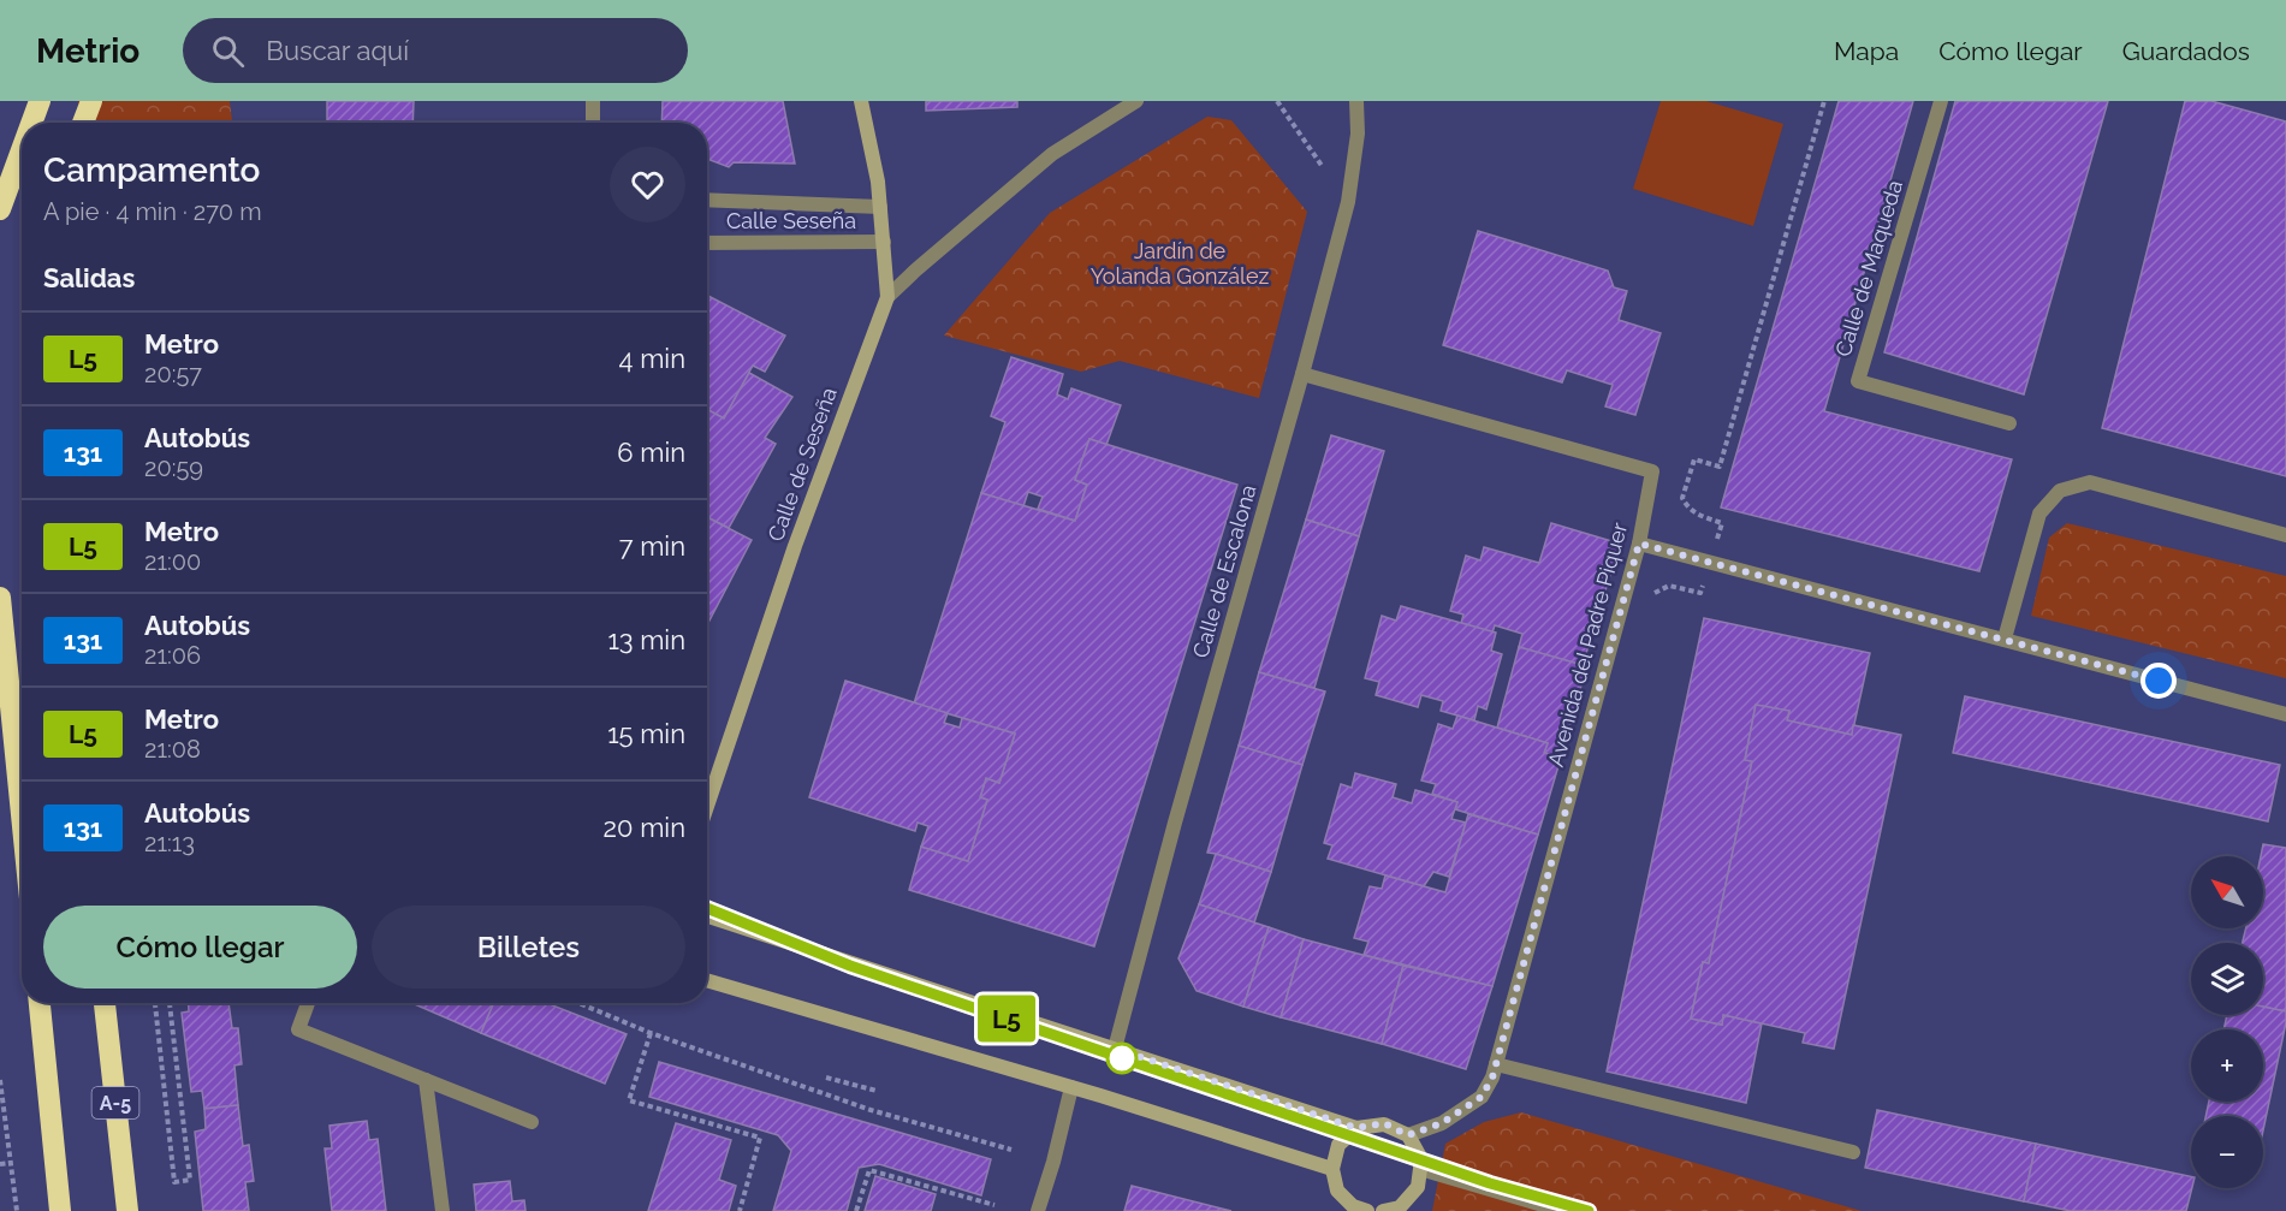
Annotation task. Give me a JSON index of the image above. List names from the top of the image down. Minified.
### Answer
{"streets":{"highway":["A-5"],"street":["Calle Seseña","Calle de Maqueda","Calle de Seseña","Calle de Escalona","Avenida del Padre Piquer"]},"crossings":[["Calle Seseña","Calle de Seseña"],["Calle de Escalona","Avenida del Padre Piquer"]],"parks":["Jardín de Yolanda González"],"lines":["metro line L5"],"north":"top left","page":{"header":"Metrio","search":"Buscar aquí","nav":["Mapa","Cómo llegar","Guardados"],"on_map":"L5","heading":[["Campamento","A pie · 4 min · 270 m"],"Salidas"],"list":[{"mark":"L5","name":"Metro","note":"20:57","value":"4 min"},{"mark":"131","name":"Autobús","note":"20:59","value":"6 min"},{"mark":"L5","name":"Metro","note":"21:00","value":"7 min"},{"mark":"131","name":"Autobús","note":"21:06","value":"13 min"},{"mark":"L5","name":"Metro","note":"21:08","value":"15 min"},{"mark":"131","name":"Autobús","note":"21:13","value":"20 min"}],"map_buttons":["+","−"],"buttons":["Cómo llegar","Billetes"]}}
